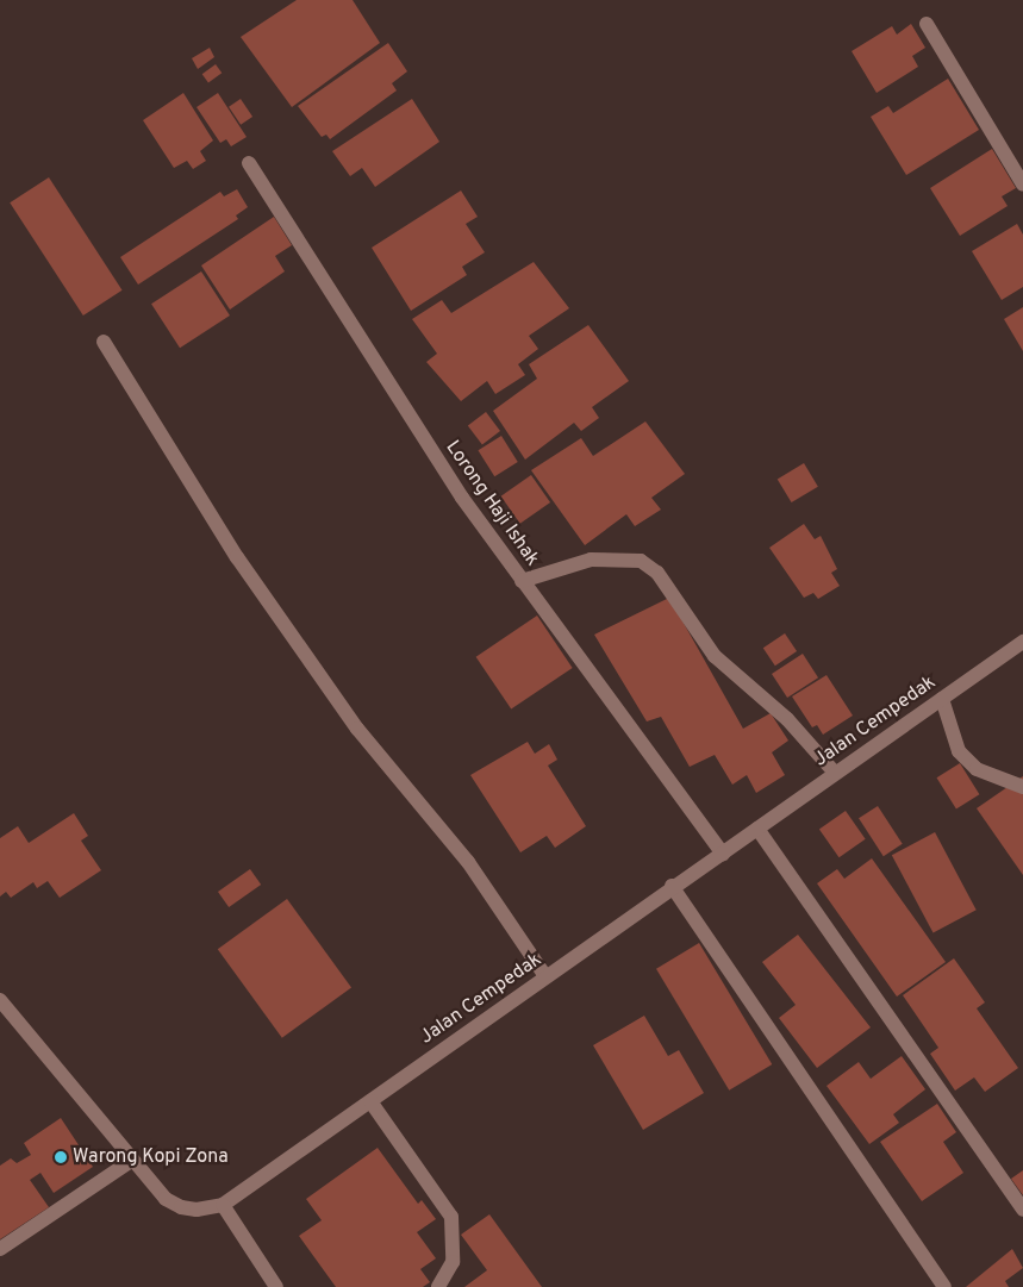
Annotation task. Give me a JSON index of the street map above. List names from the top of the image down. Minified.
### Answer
{"streets":{"street":["Lorong Haji Ishak","Jalan Cempedak"]},"crossings":[["Lorong Haji Ishak","Jalan Cempedak"]],"places":["Warong Kopi Zona"]}
